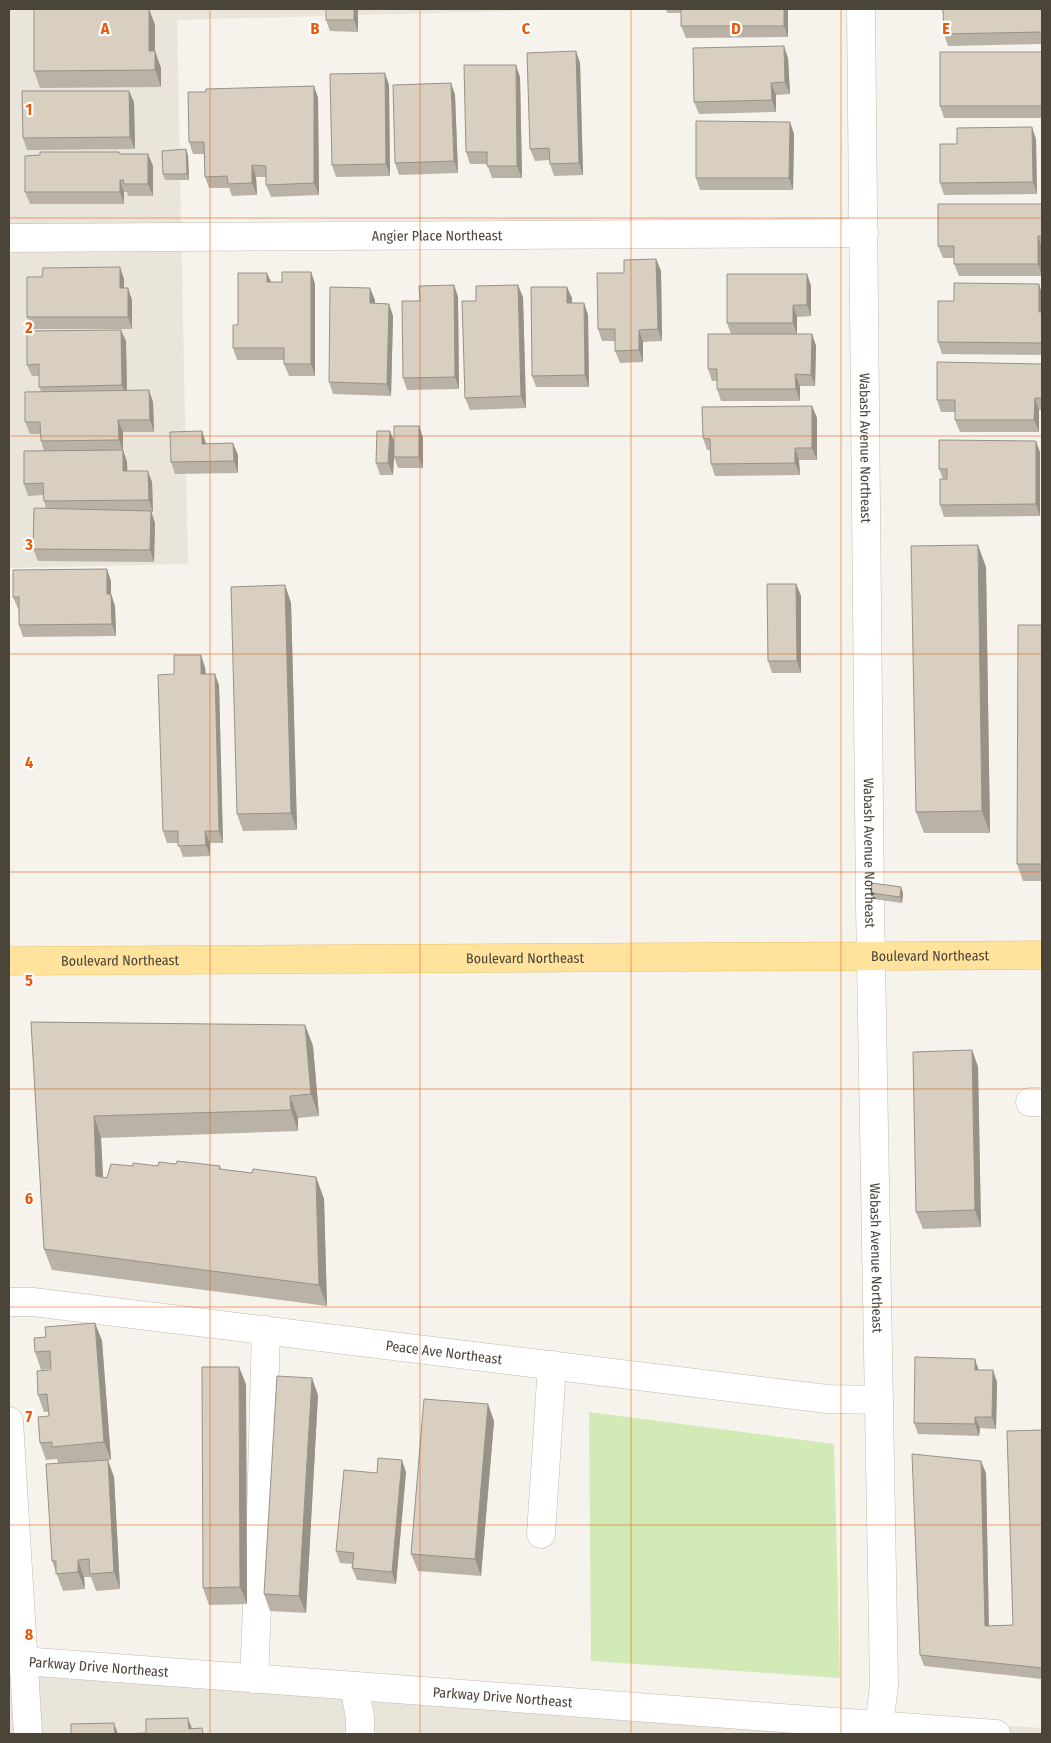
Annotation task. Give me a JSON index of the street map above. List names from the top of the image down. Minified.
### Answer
{"streets":{"main road":["Boulevard Northeast"],"street":["Angier Place Northeast","Wabash Avenue Northeast","Peace Ave Northeast","Parkway Drive Northeast"]},"crossings":[["Angier Place Northeast","Wabash Avenue Northeast"],["Wabash Avenue Northeast","Boulevard Northeast"],["Wabash Avenue Northeast","Peace Ave Northeast"],["Wabash Avenue Northeast","Parkway Drive Northeast"]],"grid":{"columns":["A","B","C","D","E"],"rows":["1","2","3","4","5","6","7","8"]}}
